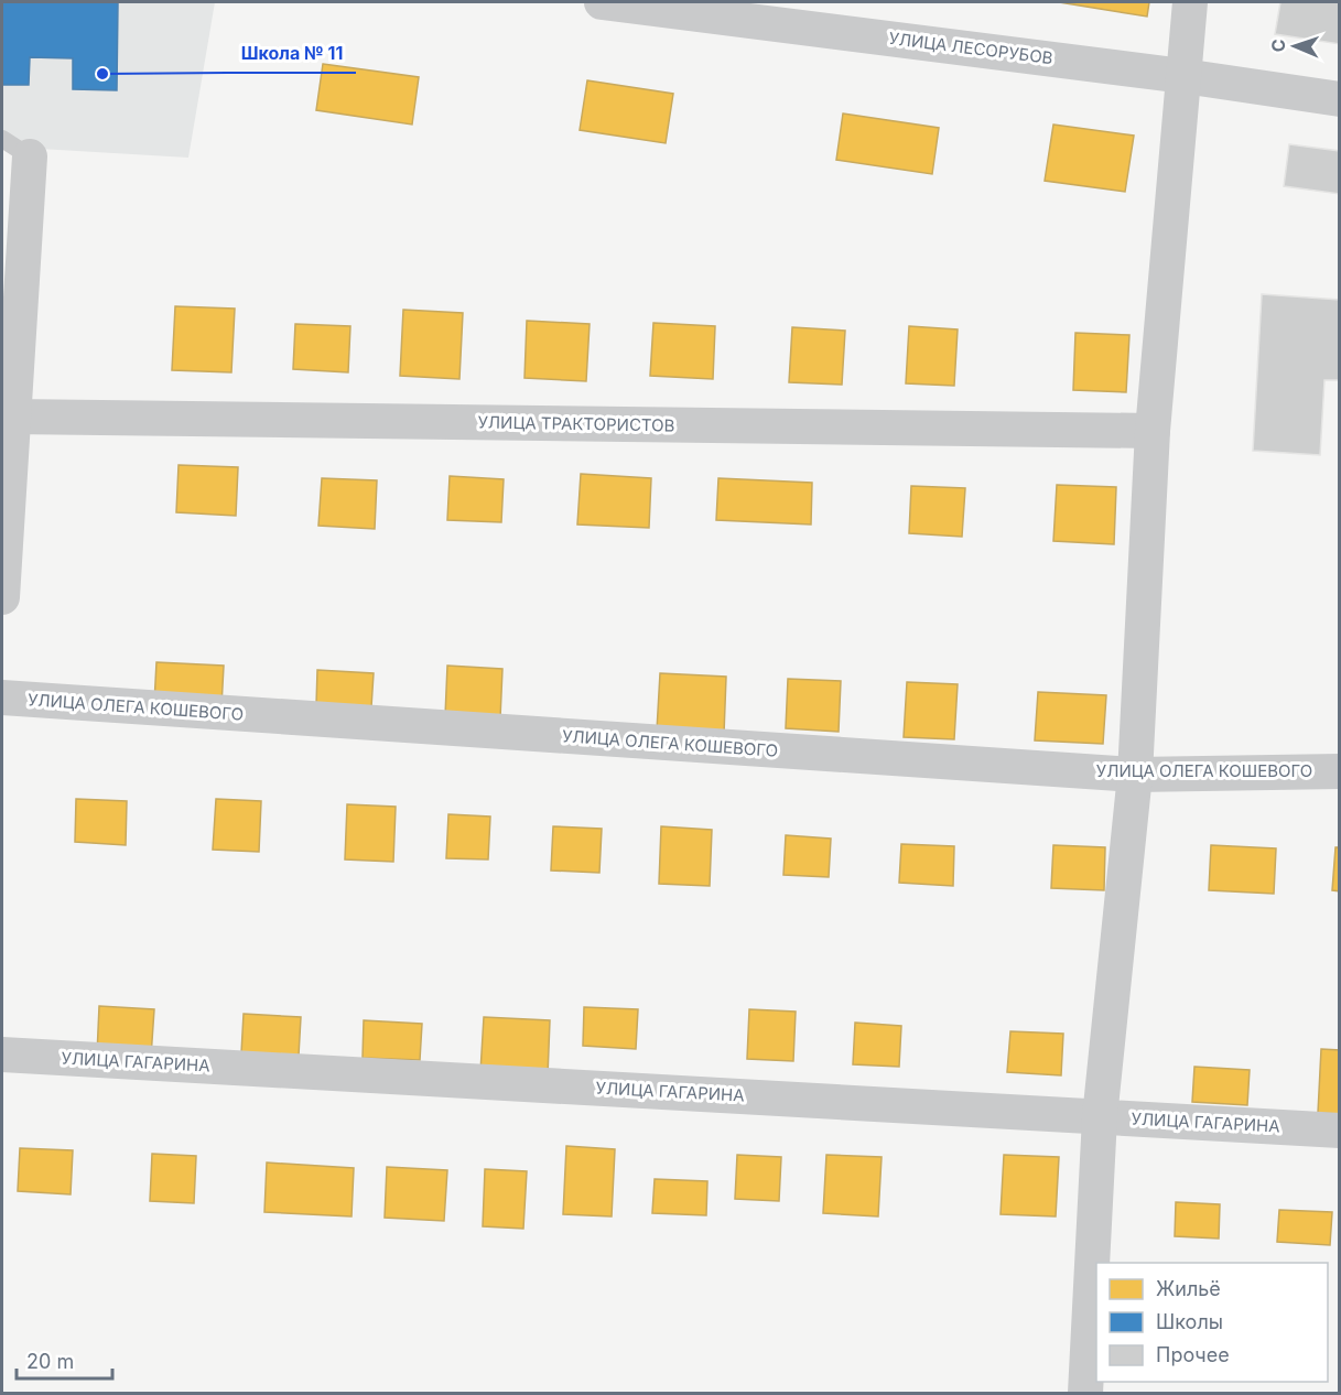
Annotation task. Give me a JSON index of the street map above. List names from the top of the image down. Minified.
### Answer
{"streets":{"street":["УЛИЦА ЛЕСОРУБОВ","УЛИЦА ТРАКТОРИСТОВ","УЛИЦА ОЛЕГА КОШЕВОГО","УЛИЦА ГАГАРИНА"]},"places":["Школа № 11"],"legend":["Жильё","Школы","Прочее"],"scale_bar":"20 m","north":"left"}
